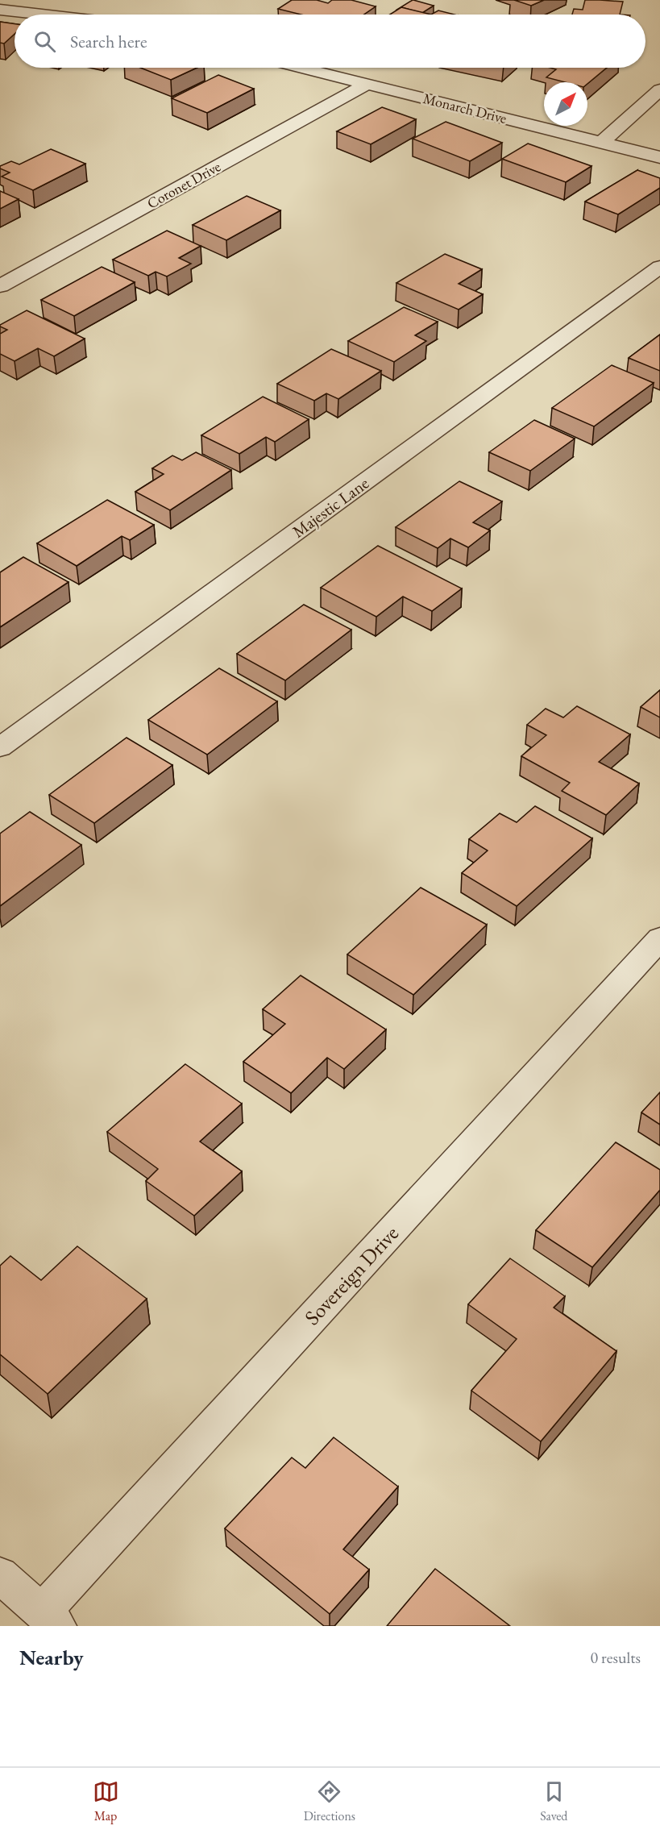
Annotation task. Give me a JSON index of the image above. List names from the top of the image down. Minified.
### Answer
{"streets":{"street":["Monarch Drive","Coronet Drive","Majestic Lane","Sovereign Drive"]},"crossings":[["Monarch Drive","Coronet Drive"]],"north":"top right","page":{"search":"Search here","heading":["Nearby","0 results"],"nav":["Map","Directions","Saved"]}}
